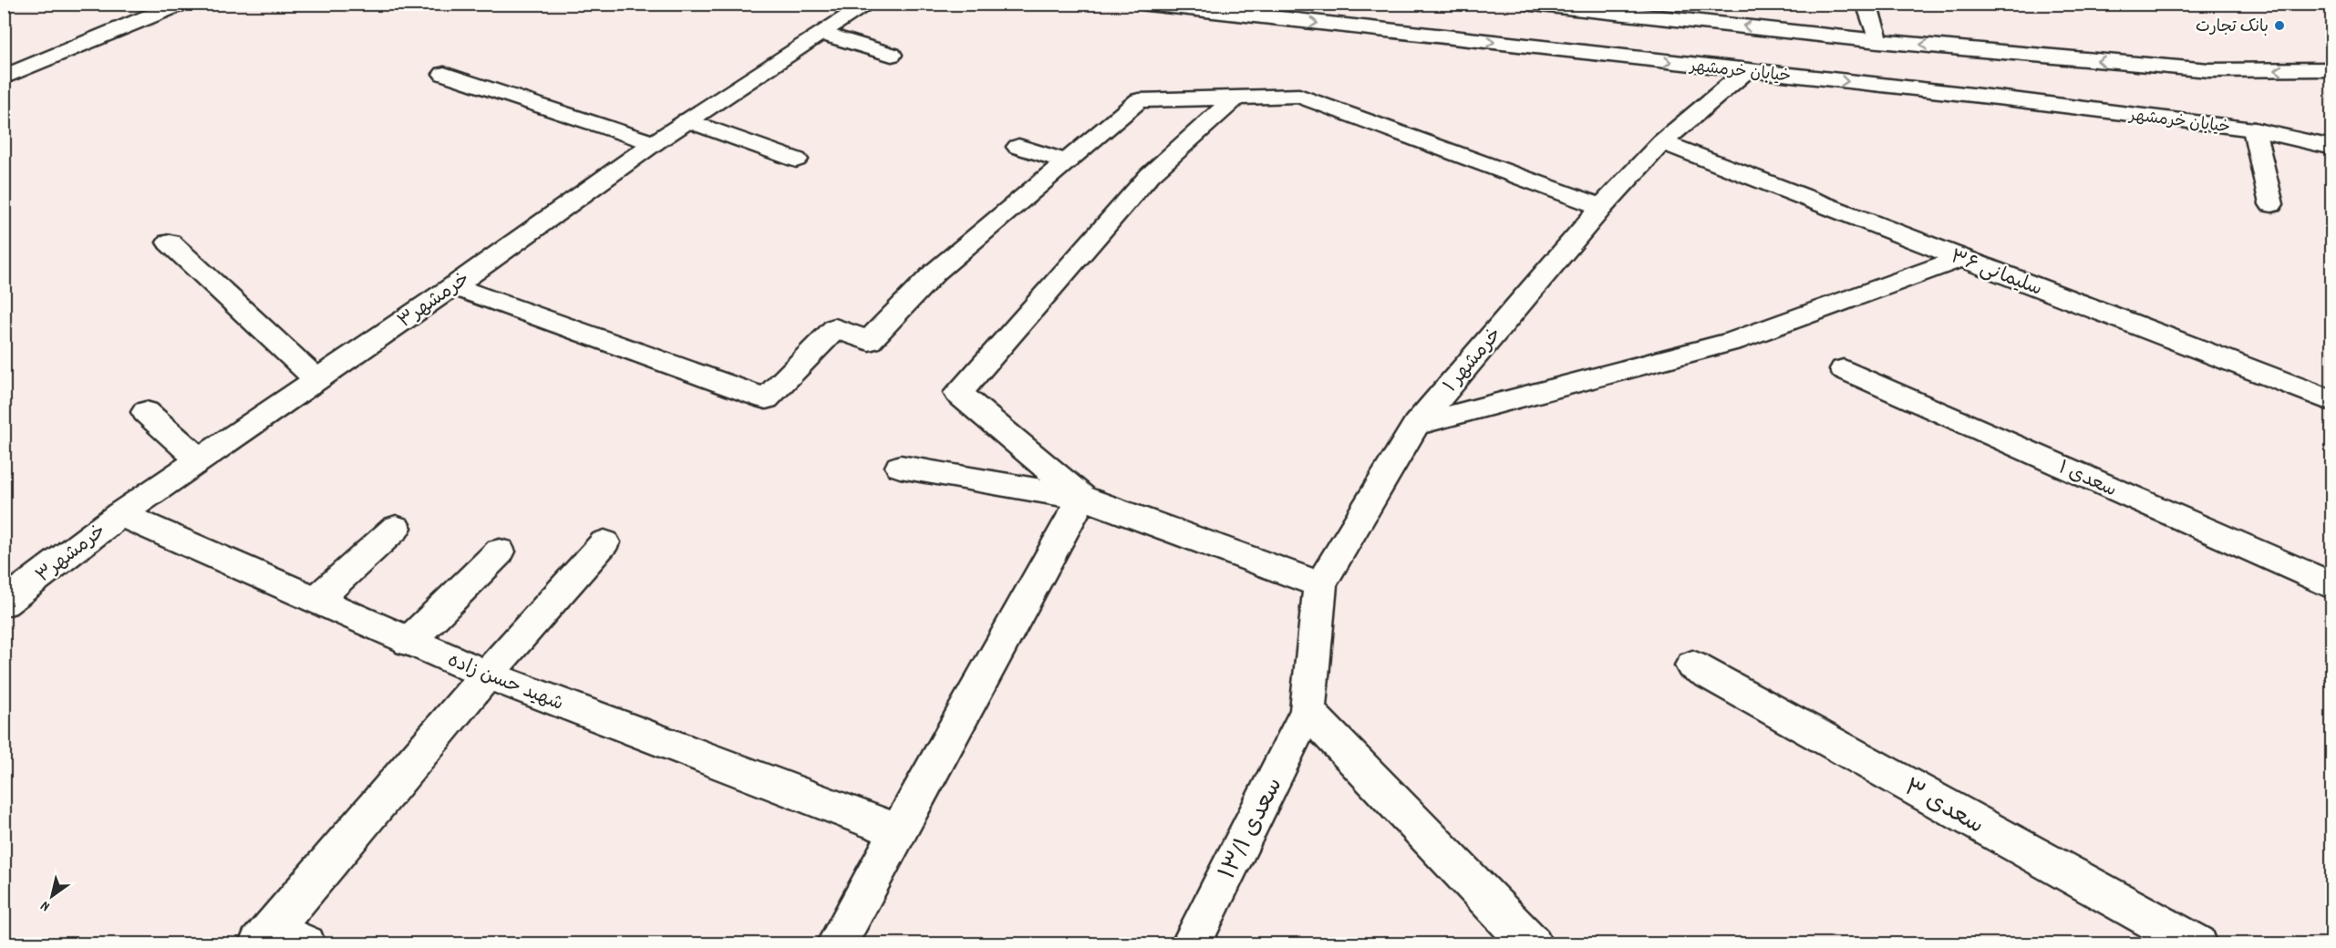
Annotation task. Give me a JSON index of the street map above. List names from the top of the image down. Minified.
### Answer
{"streets":{"street":["خیابان خرمشهر","سلیمانی ۳۶","خرمشهر۳","خرمشهر ۱","سعدی ۱","شهید حسن زاده","سعدی ۳","سعدی ۱۳/۱"]},"crossings":[["خیابان خرمشهر","خرمشهر ۱"],["سلیمانی ۳۶","خرمشهر ۱"],["خرمشهر۳","شهید حسن زاده"],["خرمشهر ۱","سعدی ۱۳/۱"]],"places":["بانک تجارت"],"north":"bottom left"}
